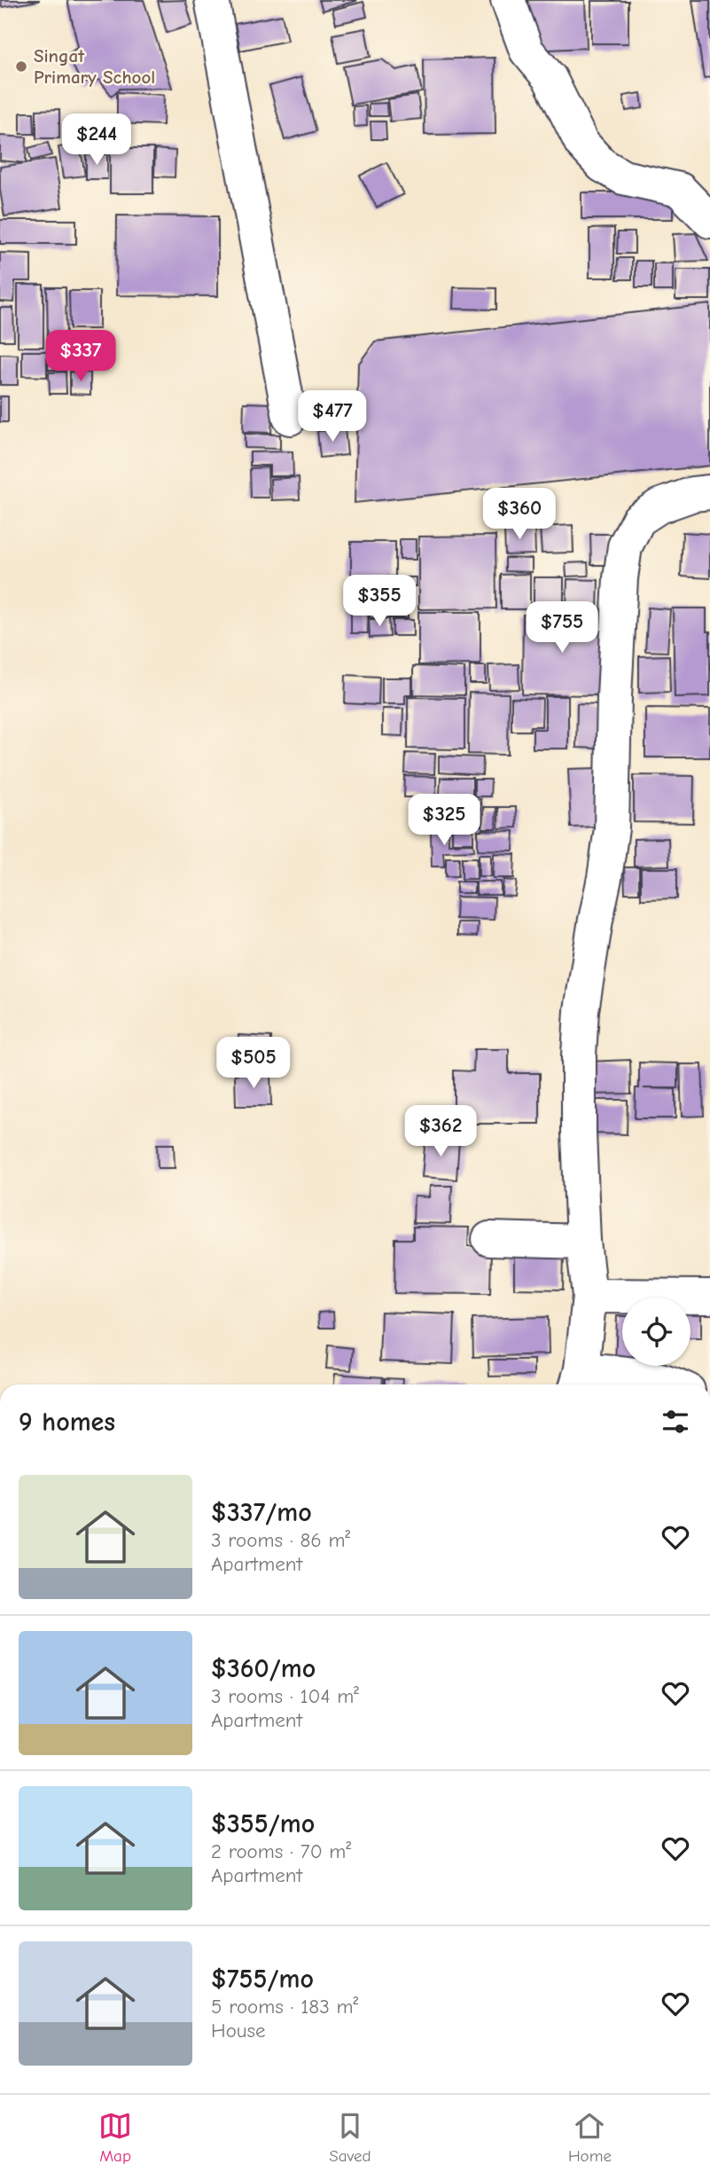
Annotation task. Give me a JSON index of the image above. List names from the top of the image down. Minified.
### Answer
{"places":["Singat Primary School"],"page":{"price":["$244","$337","$477","$360","$355","$755","$325","$505","$362"],"heading":"9 homes","list":[{"name":"$337/mo","note":"3 rooms · 86 m² · Apartment"},{"name":"$360/mo","note":"3 rooms · 104 m² · Apartment"},{"name":"$355/mo","note":"2 rooms · 70 m² · Apartment"},{"name":"$755/mo","note":"5 rooms · 183 m² · House"}],"tabs":["Map","Saved","Home"]}}
